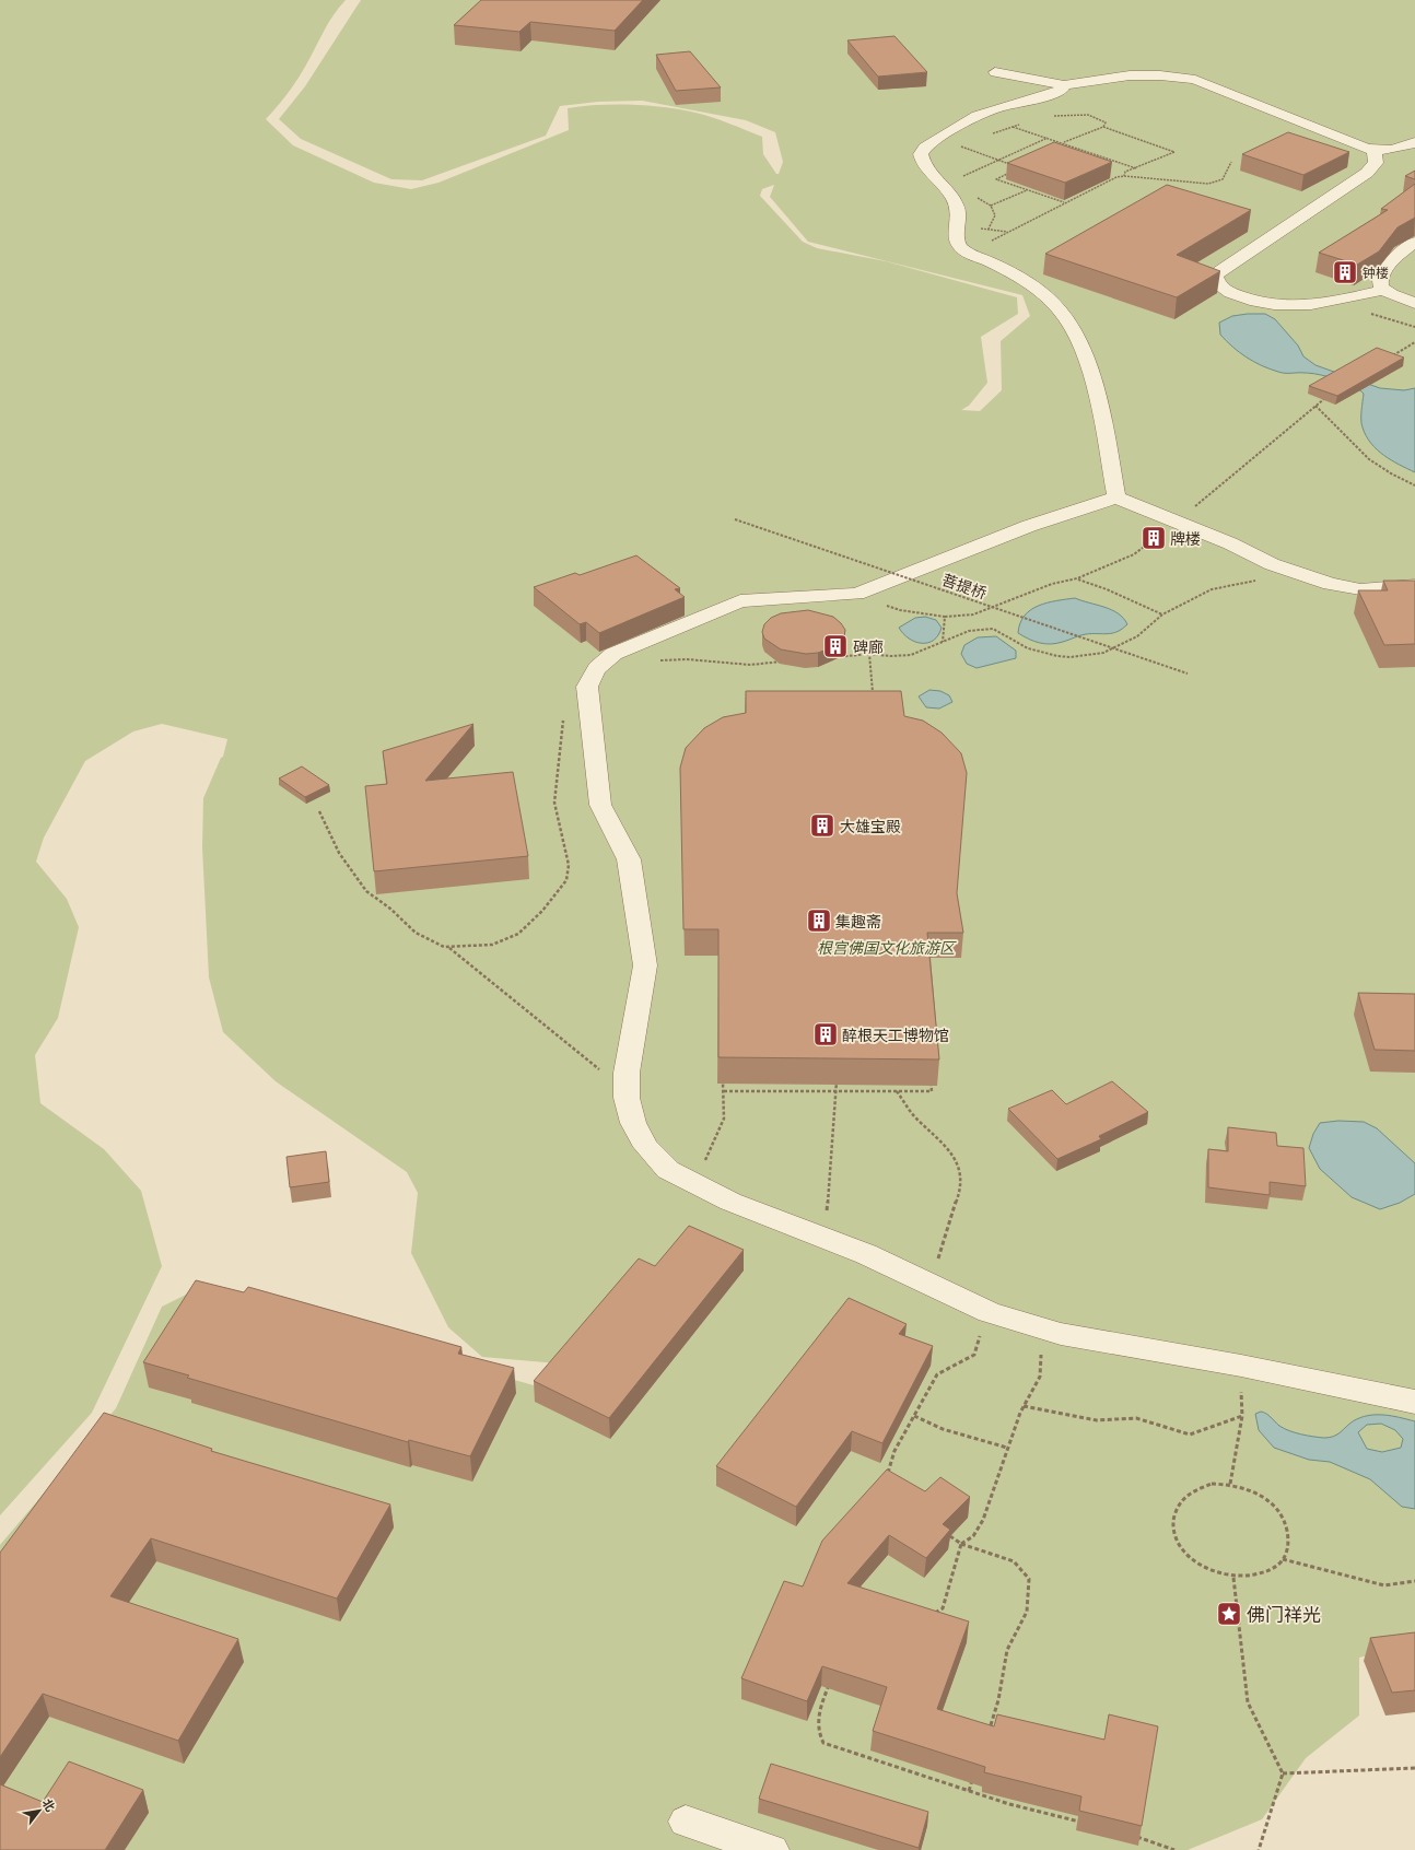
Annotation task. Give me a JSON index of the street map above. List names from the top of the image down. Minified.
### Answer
{"streets":{"path":["菩提桥"]},"parks":["根宫佛国文化旅游区"],"places":{"building":["钟楼","牌楼","碑廊","大雄宝殿","集趣斋","醉根天工博物馆"],"place":["佛门祥光"]},"north":"top right"}
